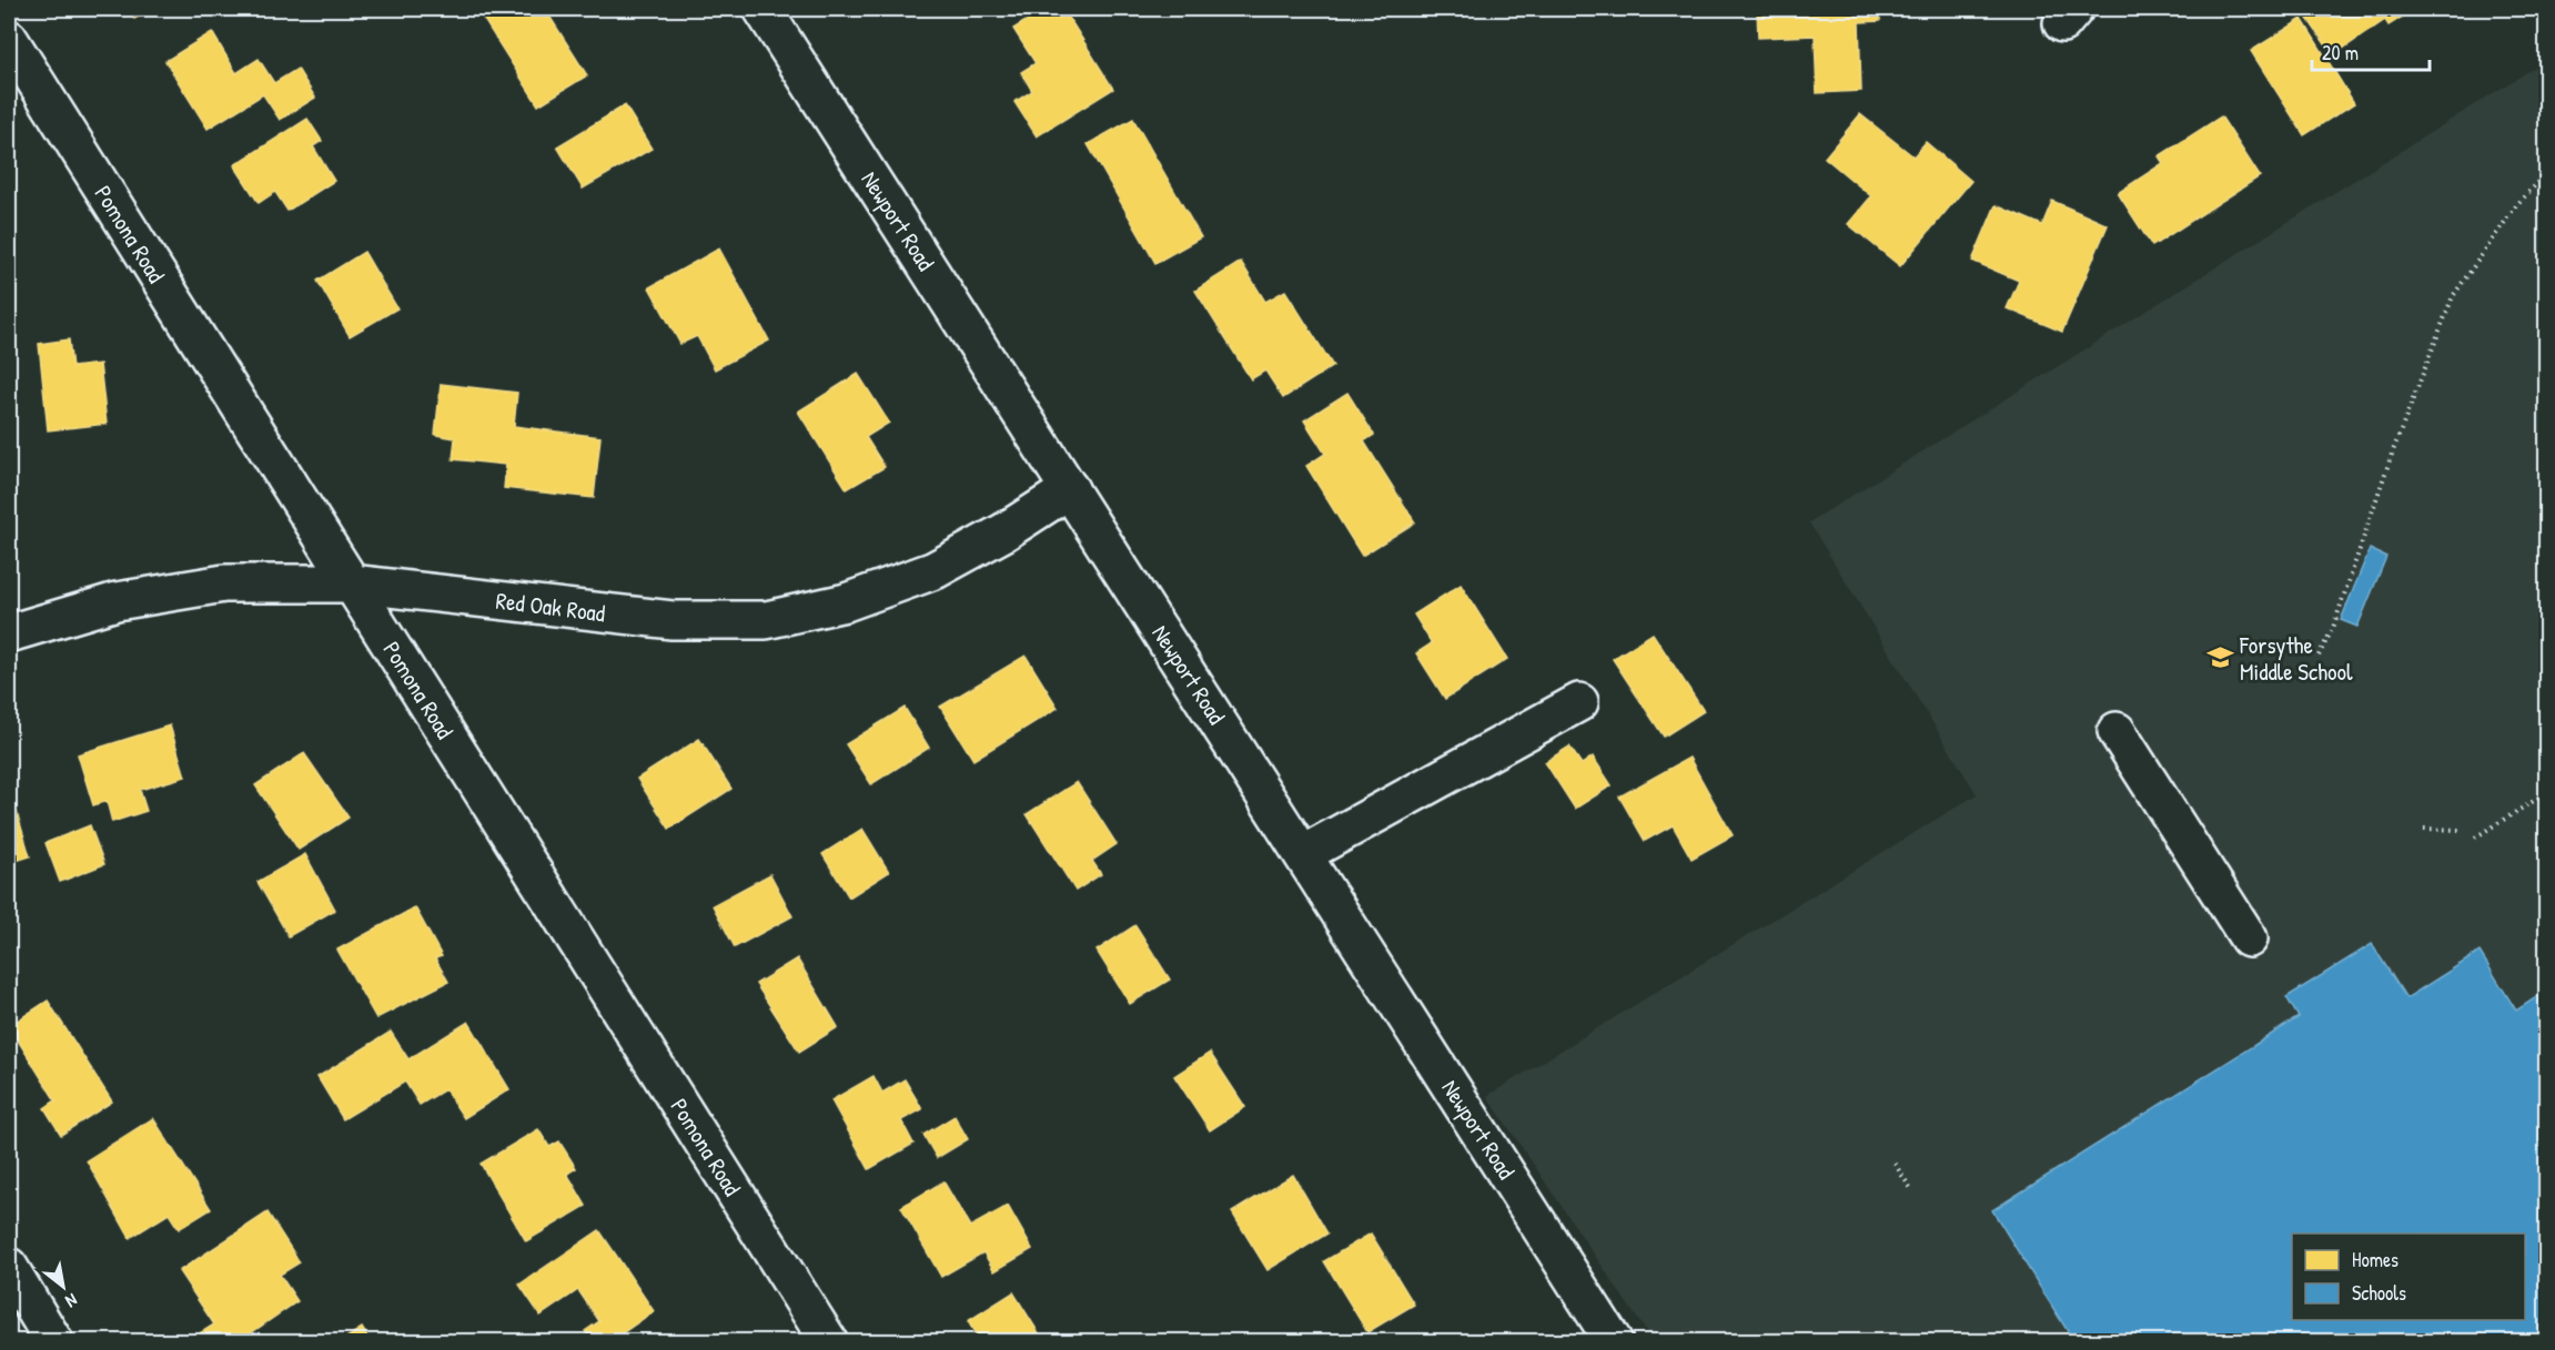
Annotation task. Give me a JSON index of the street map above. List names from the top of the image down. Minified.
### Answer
{"streets":{"street":["Newport Road","Pomona Road","Red Oak Road"]},"crossings":[["Newport Road","Red Oak Road"],["Pomona Road","Red Oak Road"]],"places":{"school or university":["Forsythe Middle School"]},"legend":["Homes","Schools"],"scale_bar":"20 m","north":"bottom right"}
